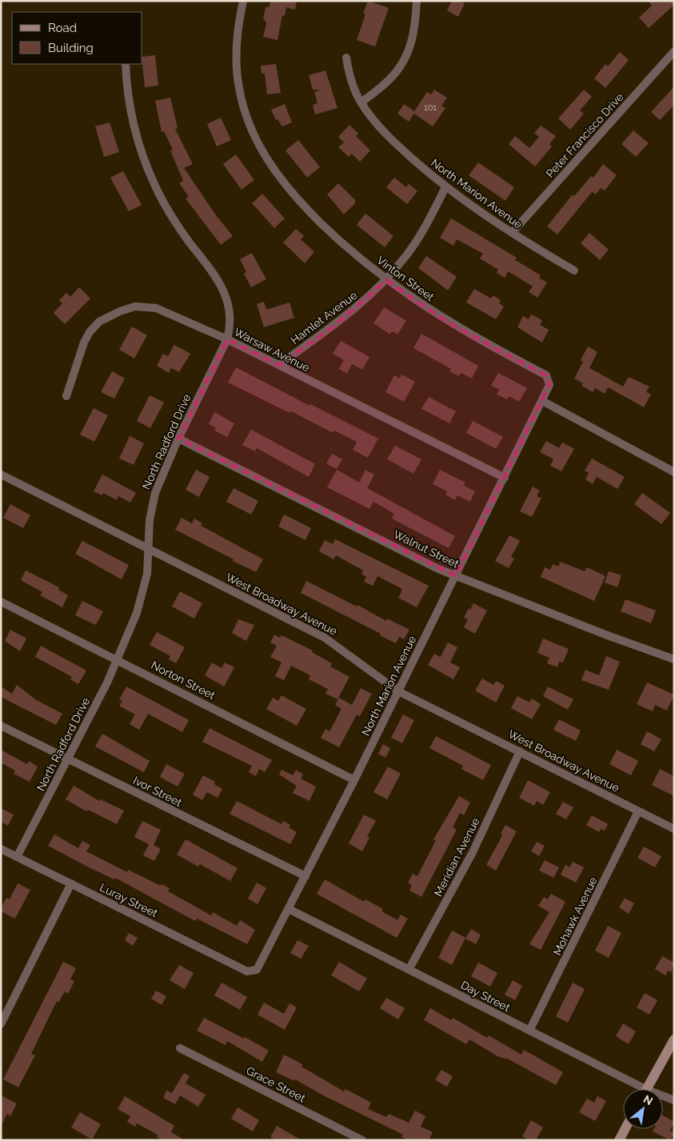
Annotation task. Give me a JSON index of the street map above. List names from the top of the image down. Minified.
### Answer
{"streets":{"street":["Peter Francisco Drive","North Marion Avenue","Vinton Street","Hamlet Avenue","Warsaw Avenue","North Radford Drive","Walnut Street","West Broadway Avenue","Norton Street","Ivor Street","Meridian Avenue","Luray Street","Mohawk Avenue","Day Street","Grace Street"]},"crossings":[["Peter Francisco Drive","North Marion Avenue"],["North Marion Avenue","Vinton Street"],["North Marion Avenue","Hamlet Avenue"],["North Marion Avenue","Warsaw Avenue"],["North Marion Avenue","Walnut Street"],["North Marion Avenue","West Broadway Avenue"],["North Marion Avenue","Norton Street"],["North Marion Avenue","Ivor Street"],["North Marion Avenue","Luray Street"],["North Marion Avenue","Day Street"],["Vinton Street","Hamlet Avenue"],["Hamlet Avenue","Warsaw Avenue"],["Warsaw Avenue","North Radford Drive"],["North Radford Drive","Walnut Street"],["North Radford Drive","West Broadway Avenue"],["North Radford Drive","Norton Street"],["North Radford Drive","Ivor Street"],["North Radford Drive","Luray Street"],["West Broadway Avenue","Meridian Avenue"],["West Broadway Avenue","Mohawk Avenue"],["Meridian Avenue","Day Street"],["Mohawk Avenue","Day Street"]],"house_numbers":["101"],"legend":["Road","Building"],"north":"top right"}
